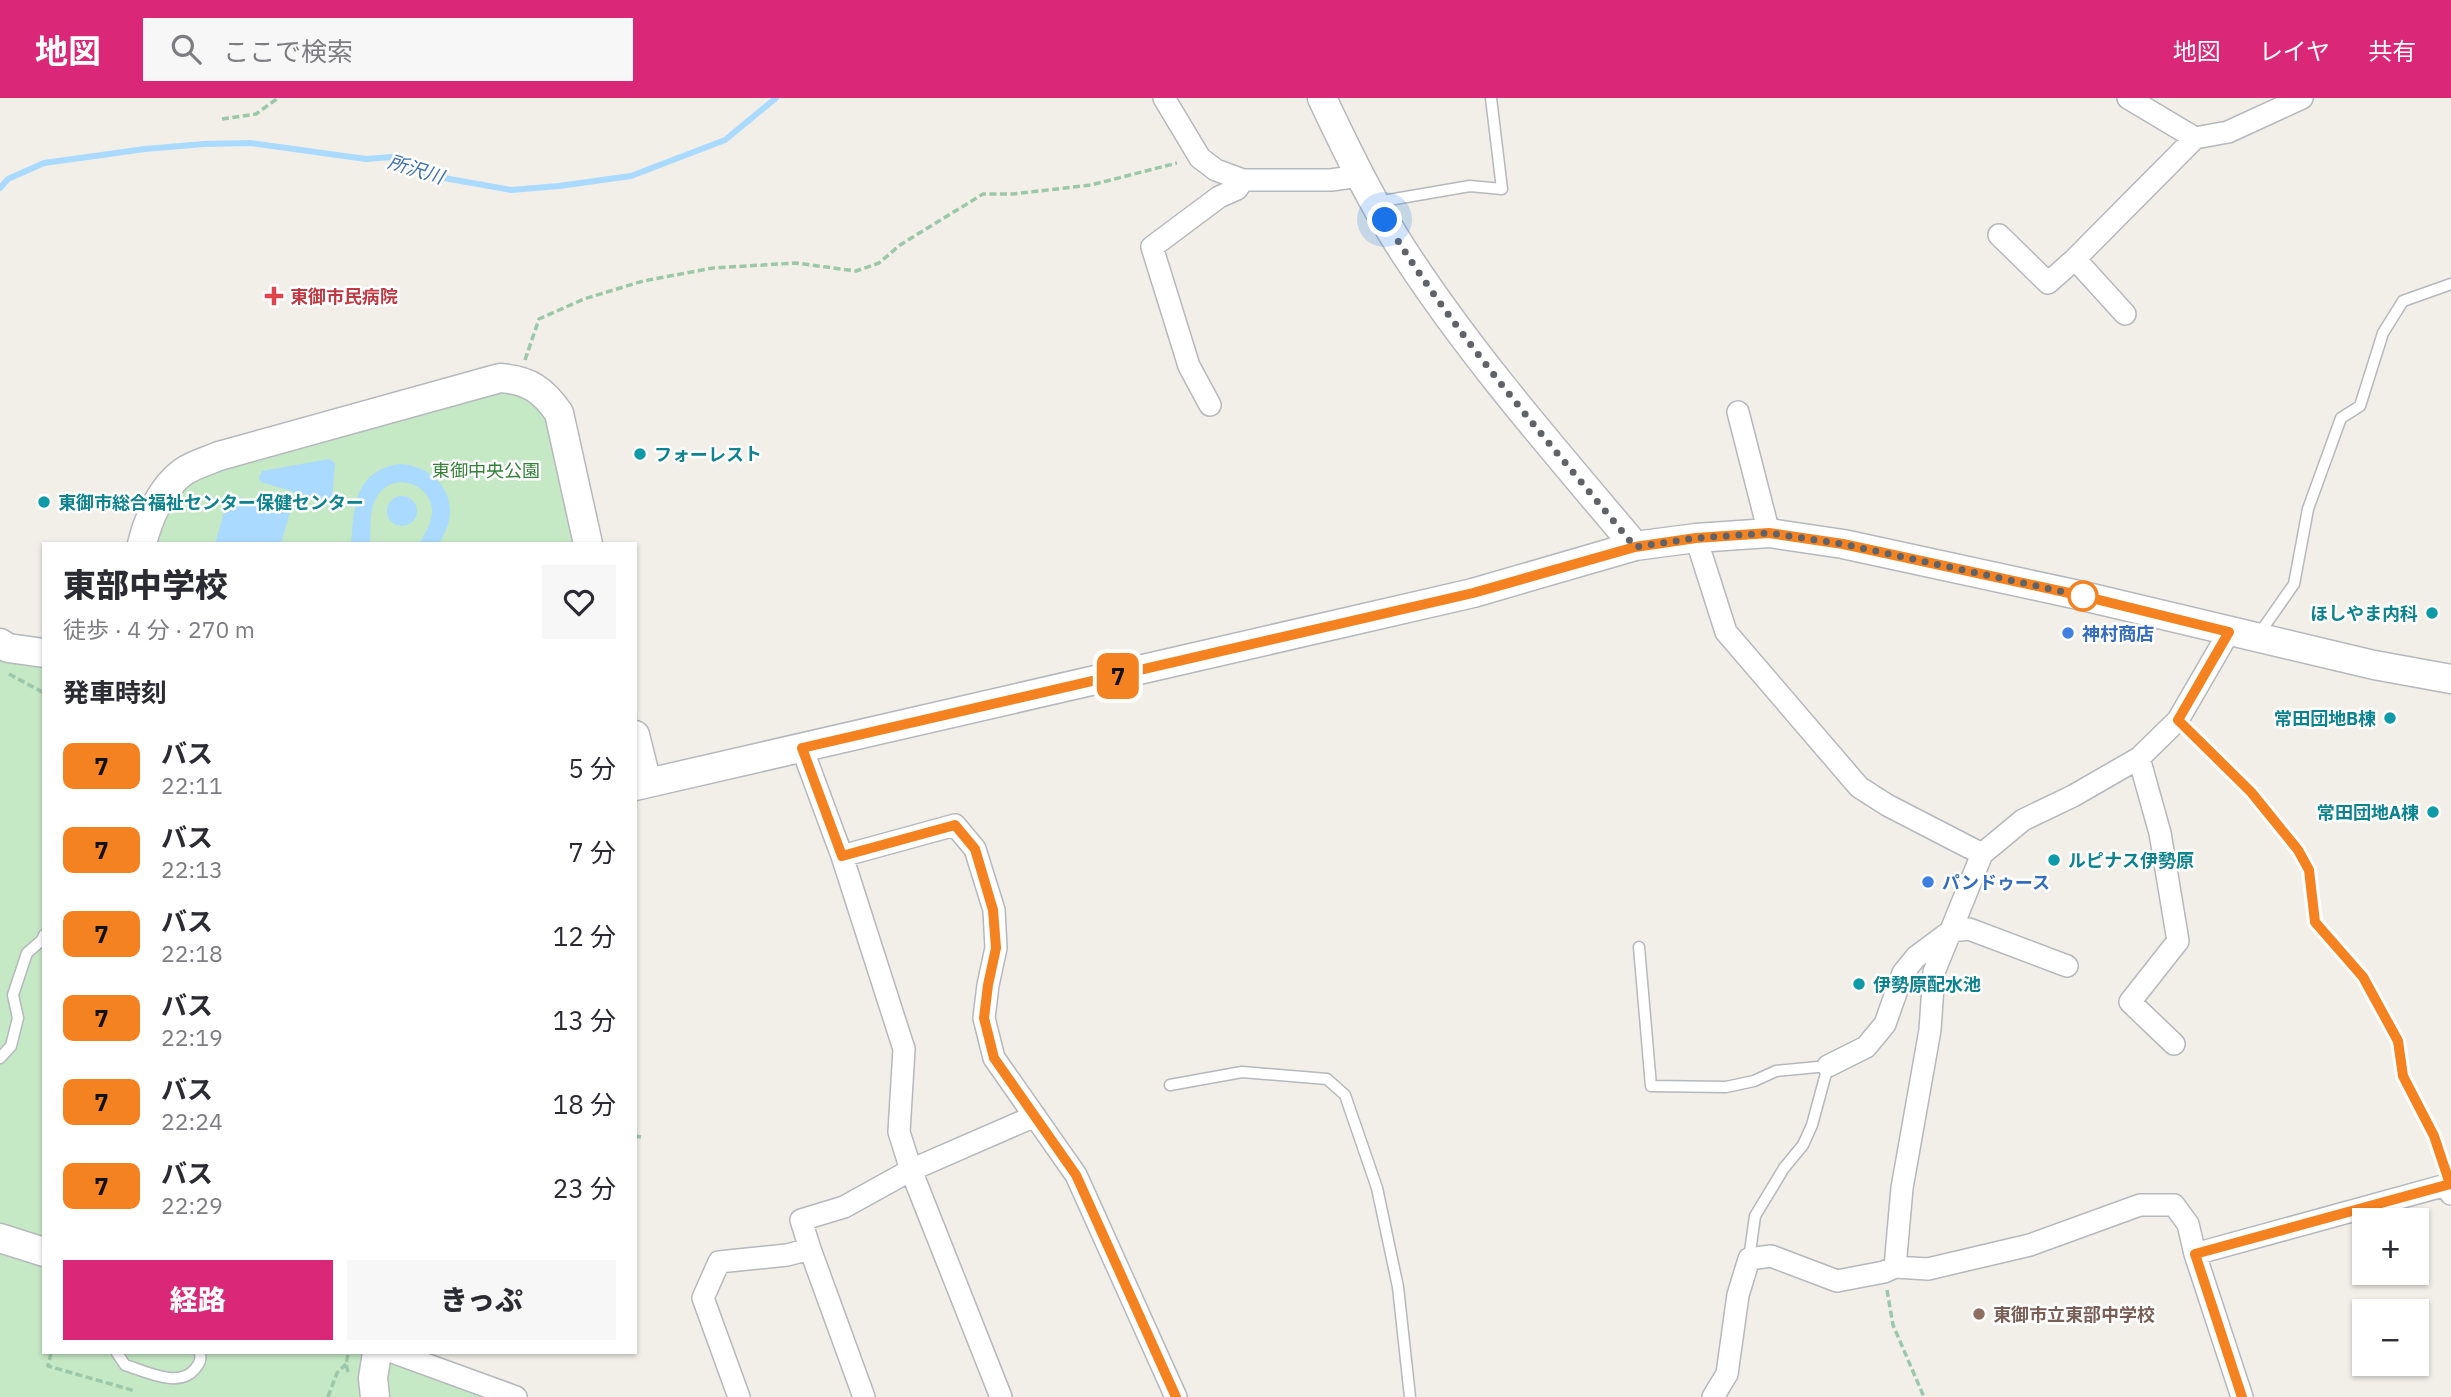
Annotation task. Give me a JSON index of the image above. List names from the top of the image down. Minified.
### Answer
{"water":["所沢川"],"parks":["東御中央公園"],"places":{"health":["東御市民病院"],"other":["フォーレスト","東御市総合福祉センター保健センター","ほしやま内科","神村商店","常田団地B棟","常田団地A棟","ルピナス伊勢原","パンドゥース","伊勢原配水池","東御市立東部中学校"]},"lines":["bus line 7"],"page":{"header":"地図","search":"ここで検索","nav":["地図","レイヤ","共有"],"on_map":"7","heading":[["東部中学校","徒歩 · 4 分 · 270 m"],"発車時刻"],"list":[{"mark":"7","name":"バス","note":"22:11","value":"5 分"},{"mark":"7","name":"バス","note":"22:13","value":"7 分"},{"mark":"7","name":"バス","note":"22:18","value":"12 分"},{"mark":"7","name":"バス","note":"22:19","value":"13 分"},{"mark":"7","name":"バス","note":"22:24","value":"18 分"},{"mark":"7","name":"バス","note":"22:29","value":"23 分"}],"map_buttons":["+","−"],"buttons":["経路","きっぷ"]}}
